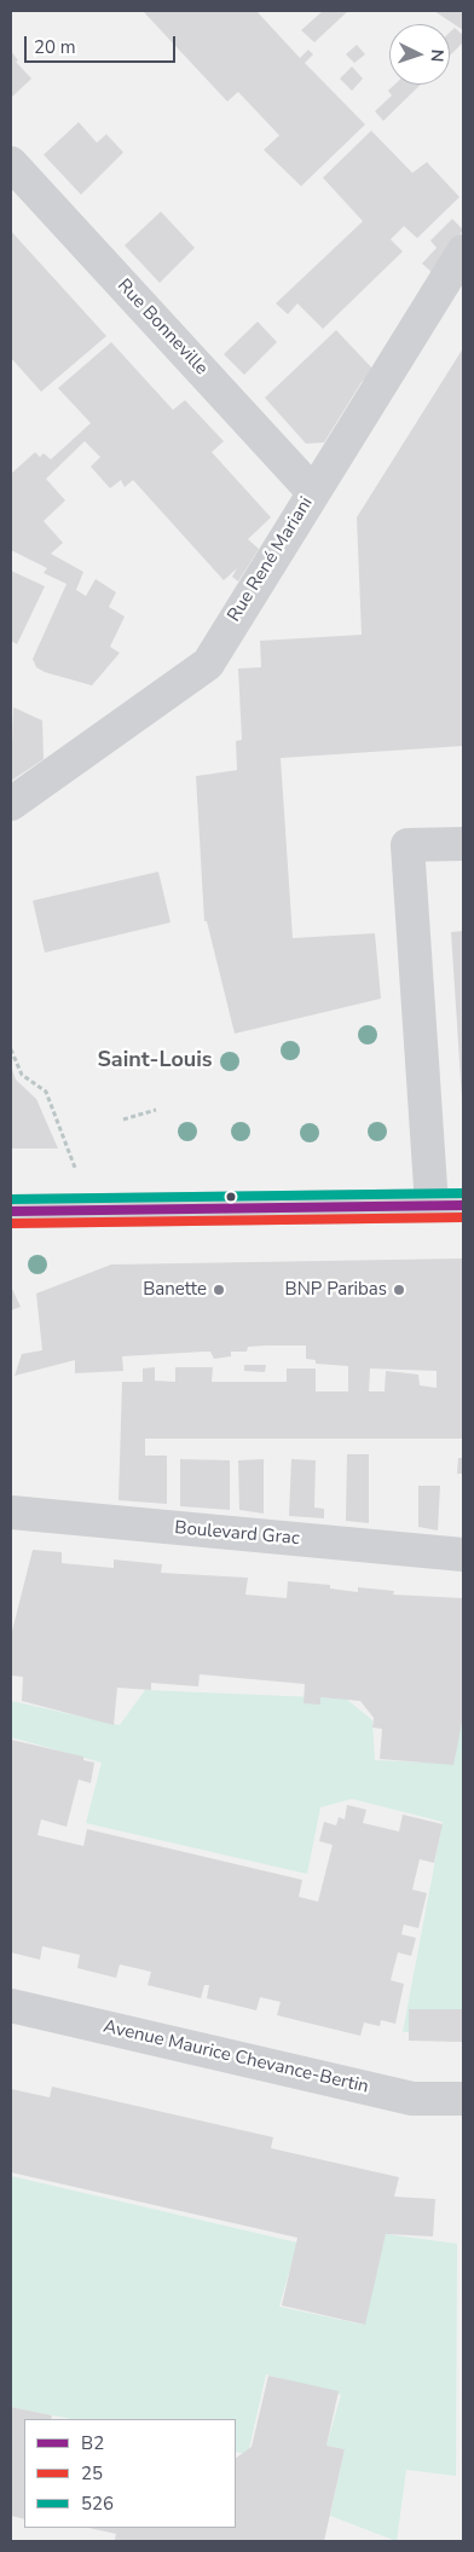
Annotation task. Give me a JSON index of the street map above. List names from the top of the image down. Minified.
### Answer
{"streets":{"street":["Rue Bonneville","Rue René Mariani","Boulevard Grac","Avenue Maurice Chevance-Bertin"]},"crossings":[["Rue Bonneville","Rue René Mariani"]],"districts":["Saint-Louis"],"places":["Banette","BNP Paribas"],"lines":["transit line 526","transit line B2","transit line 25"],"legend":["B2","25","526"],"scale_bar":"20 m","north":"right"}
